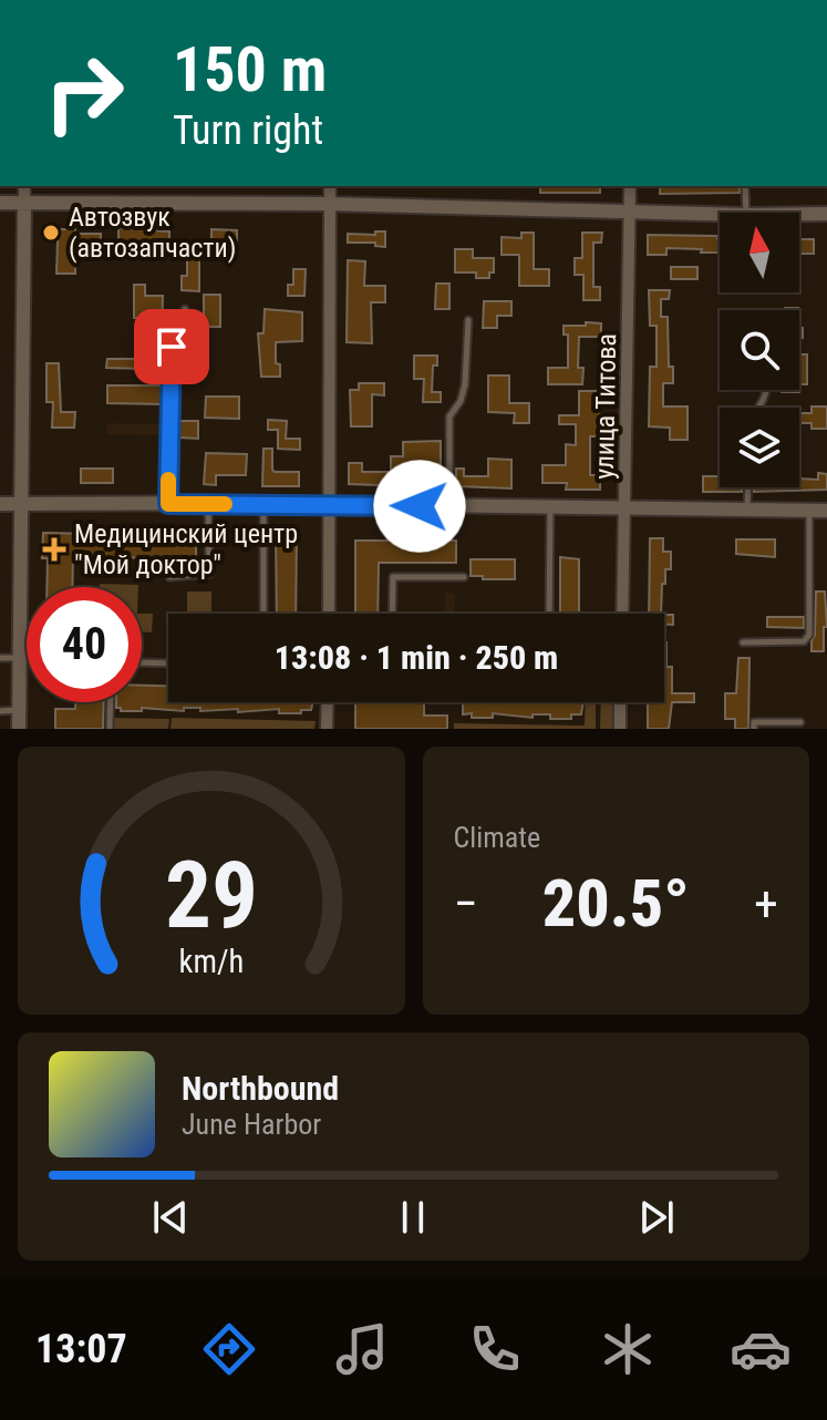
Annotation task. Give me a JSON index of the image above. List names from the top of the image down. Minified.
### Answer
{"streets":{"street":["улица Титова"]},"places":{"other":["Автозвук (автозапчасти)"],"health":["Медицинский центр \"Мой доктор\""]},"north":"top","page":{"turn":["150 m","Turn right"],"limit":"40","trip":"13:08 · 1 min · 250 m","tile":"Climate","heat":["−","20.5°","+"],"song":["Northbound","June Harbor"],"tabs":"13:07","gauge":["29","km/h"]}}
